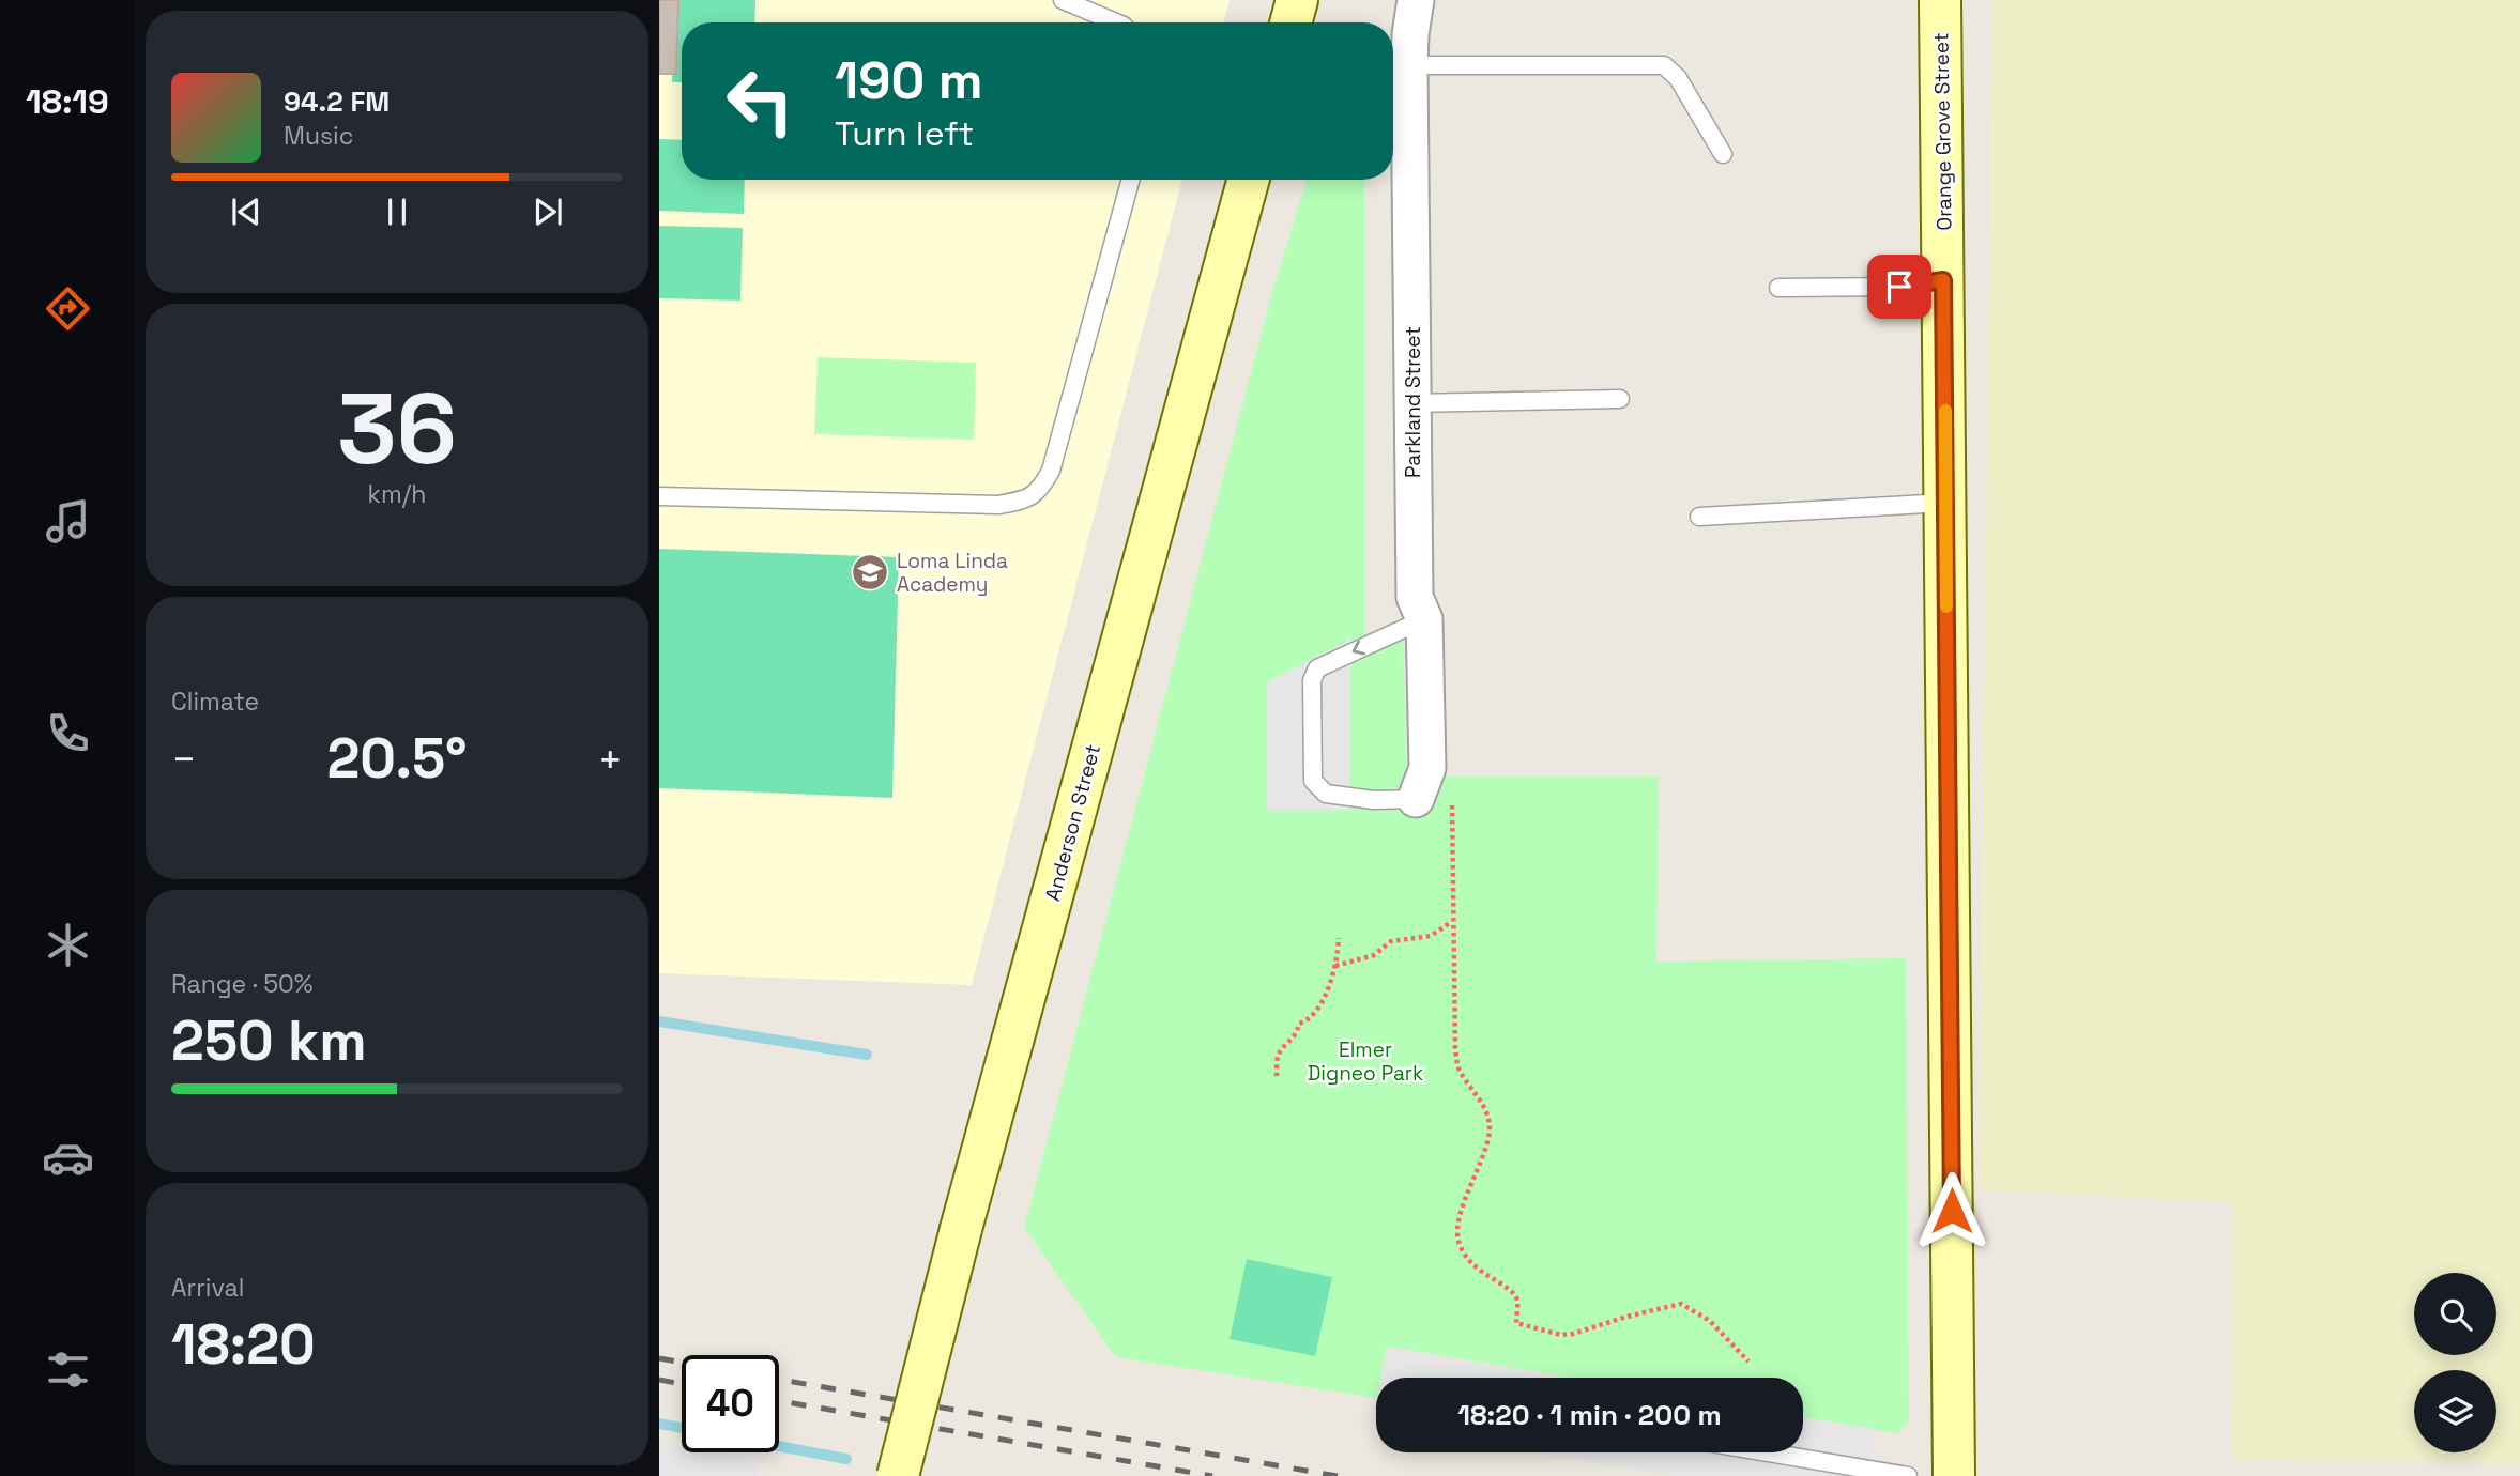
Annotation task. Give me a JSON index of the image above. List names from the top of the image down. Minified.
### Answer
{"streets":{"street":["Orange Grove Street","Parkland Street","Anderson Street"]},"parks":["Elmer Digneo Park"],"places":{"school or university":["Loma Linda Academy"]},"page":{"tabs":"18:19","turn":["190 m","Turn left"],"song":["94.2 FM","Music"],"tile":[["36","km/h"],"Climate",["Range · 50%","250 km"],["Arrival","18:20"]],"heat":["−","20.5°","+"],"limit":"40","trip":"18:20 · 1 min · 200 m"}}
